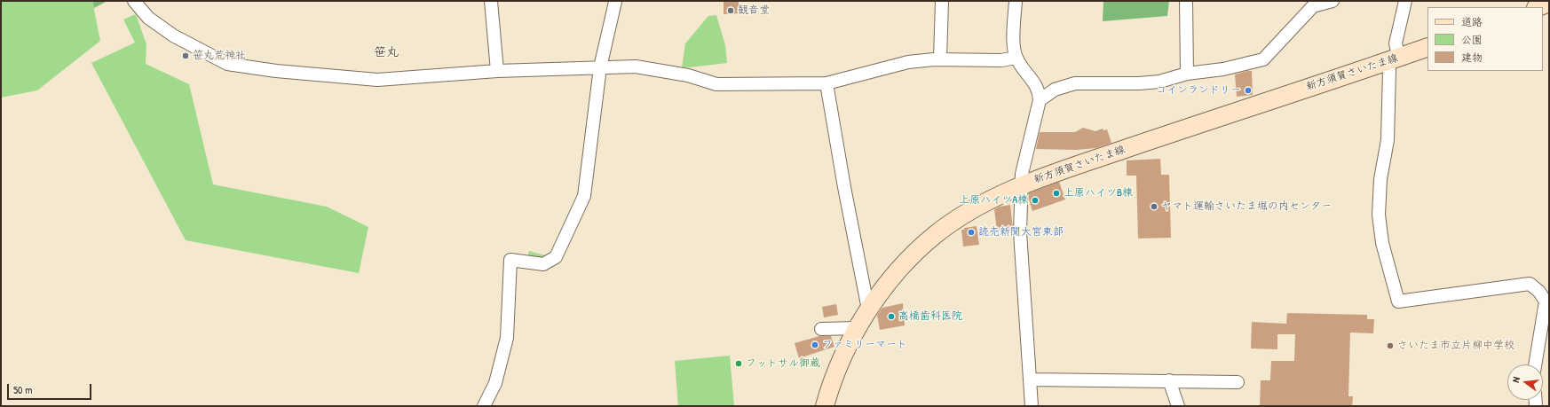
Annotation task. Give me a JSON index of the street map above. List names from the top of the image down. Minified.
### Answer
{"streets":{"main road":["新方須賀さいたま線"]},"districts":["笹丸"],"places":["観音堂","笹丸荒神社","コインランドリー","上原ハイツB棟","上原ハイツA棟","ヤマト運輸さいたま堀の内センター","読売新聞大宮東部","高橋歯科医院","ファミリーマート","さいたま市立片柳中学校","フットサル御蔵"],"legend":["道路","公園","建物"],"scale_bar":"50 m","north":"left"}
